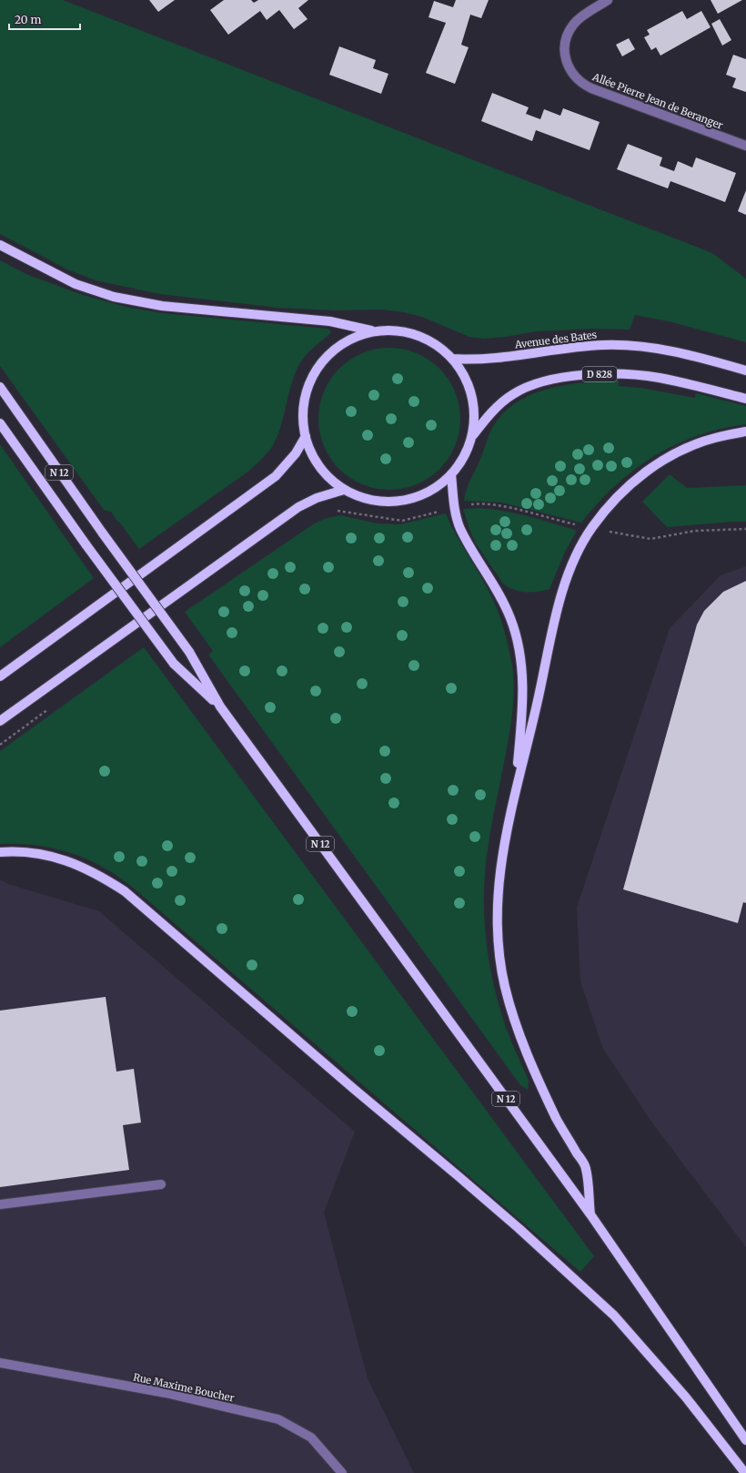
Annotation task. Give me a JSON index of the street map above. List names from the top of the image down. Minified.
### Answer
{"streets":{"main road":["Avenue des Bates","D 828","N 12"],"street":["Allée Pierre Jean de Beranger","Rue Maxime Boucher"]},"scale_bar":"20 m"}
